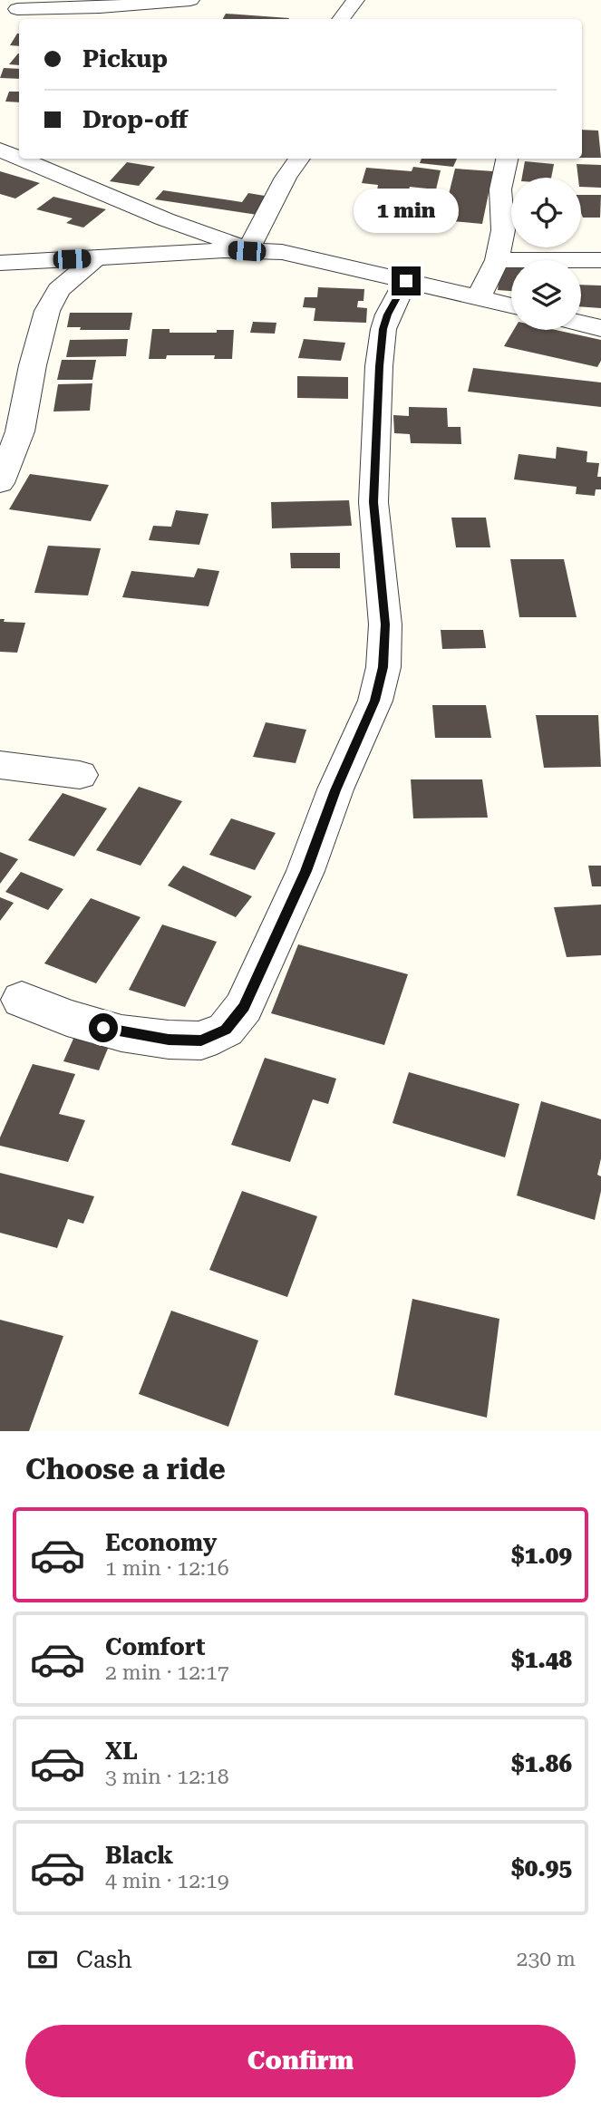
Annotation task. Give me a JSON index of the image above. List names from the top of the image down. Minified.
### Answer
{"page":{"banner":["Pickup","Drop-off"],"bubble":"1 min","heading":"Choose a ride","list":[{"name":"Economy","note":"1 min · 12:16","value":"$1.09"},{"name":"Comfort","note":"2 min · 12:17","value":"$1.48"},{"name":"XL","note":"3 min · 12:18","value":"$1.86"},{"name":"Black","note":"4 min · 12:19","value":"$0.95"}],"pay":["Cash","230 m"],"buttons":"Confirm"}}
